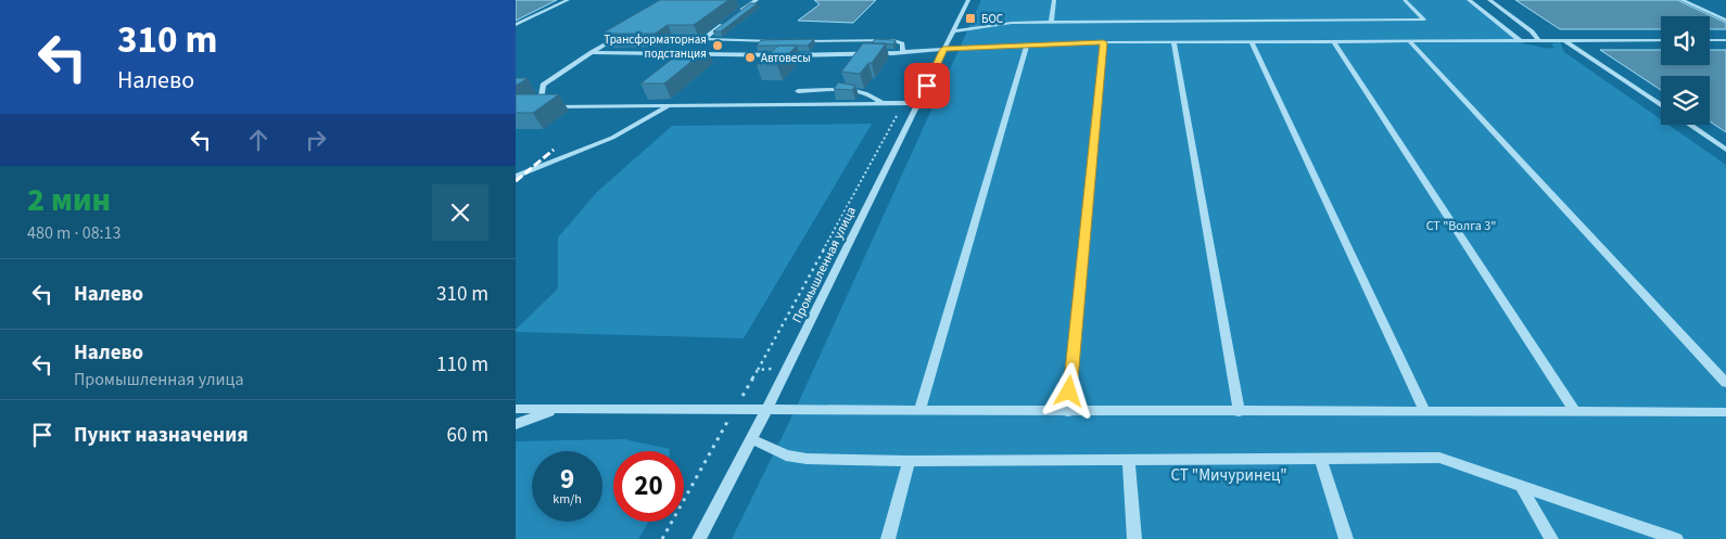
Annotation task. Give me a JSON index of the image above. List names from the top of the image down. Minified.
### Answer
{"streets":{"street":["Промышленная улица"]},"parks":["СТ \"Волга 3\"","СТ \"Мичуринец\""],"places":{"transit":["БОС"],"other":["Трансформаторная подстанция","Автовесы"]},"page":{"turn":["310 m","Налево"],"heading":["2 мин","480 m · 08:13"],"list":[{"name":"Налево","value":"310 m"},{"name":"Налево","note":"Промышленная улица","value":"110 m"},{"name":"Пункт назначения","value":"60 m"}],"speed":"9 km/h","limit":"20"}}
